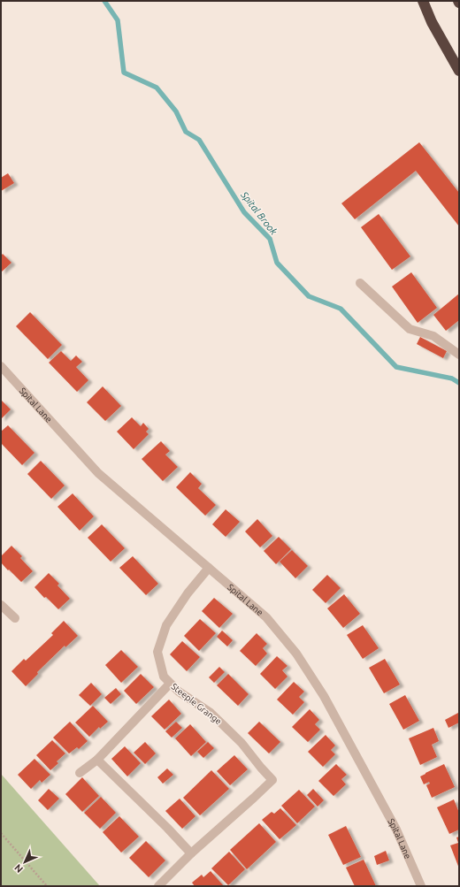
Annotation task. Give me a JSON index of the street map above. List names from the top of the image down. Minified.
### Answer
{"streets":{"street":["Spital Lane","Steeple Grange"]},"crossings":[["Spital Lane","Steeple Grange"]],"water":["Spital Brook"],"north":"bottom left"}
